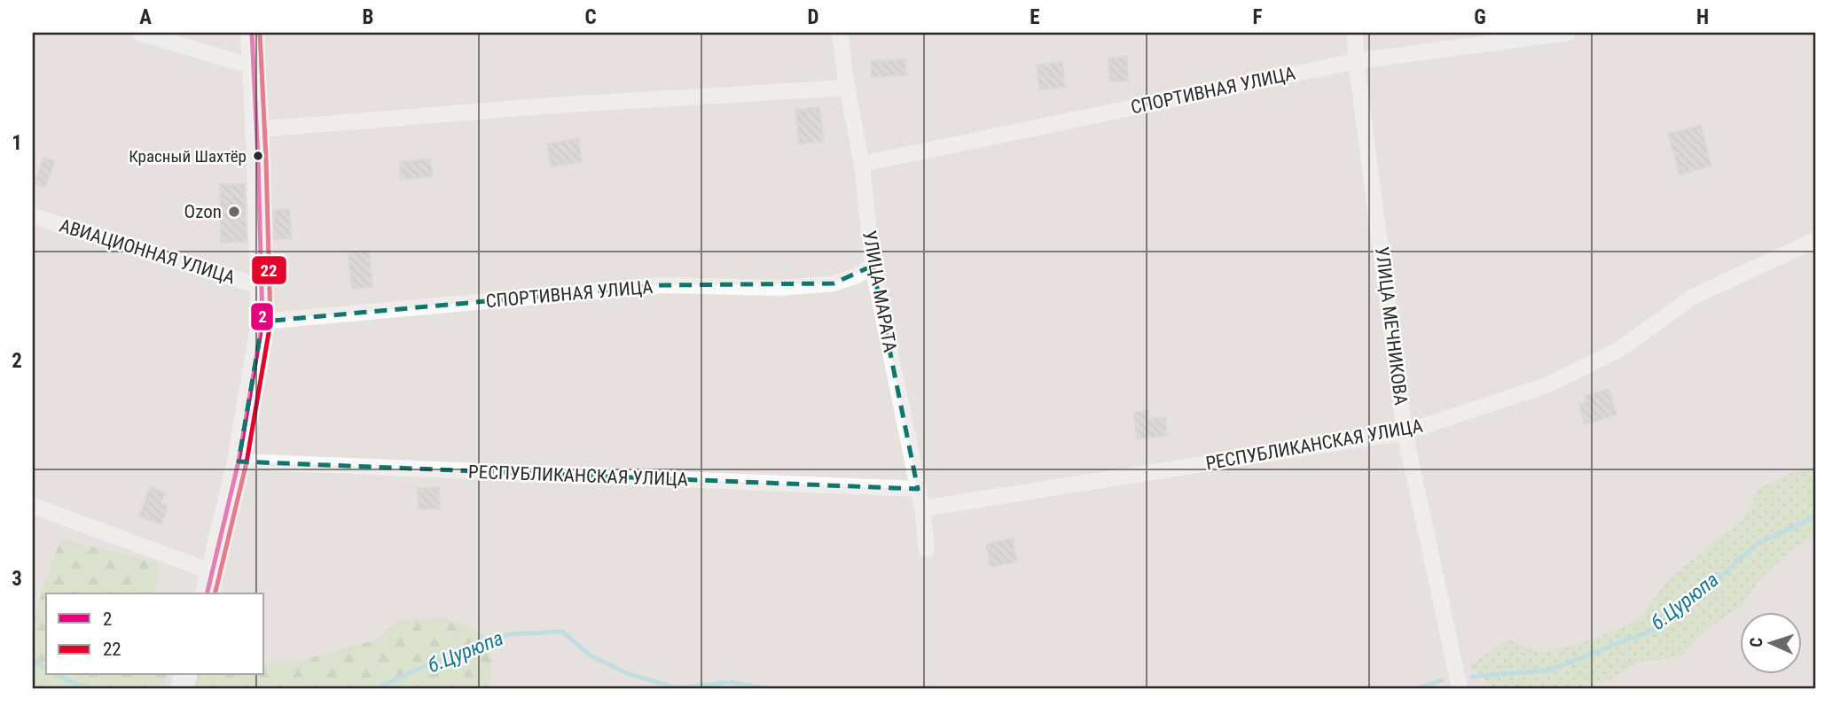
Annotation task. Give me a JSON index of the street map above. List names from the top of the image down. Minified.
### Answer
{"streets":{"street":["СПОРТИВНАЯ УЛИЦА","АВИАЦИОННАЯ УЛИЦА","УЛИЦА МАРАТА","УЛИЦА МЕЧНИКОВА","РЕСПУБЛИКАНСКАЯ УЛИЦА"]},"crossings":[["СПОРТИВНАЯ УЛИЦА","УЛИЦА МАРАТА"],["СПОРТИВНАЯ УЛИЦА","УЛИЦА МЕЧНИКОВА"],["УЛИЦА МАРАТА","РЕСПУБЛИКАНСКАЯ УЛИЦА"],["УЛИЦА МЕЧНИКОВА","РЕСПУБЛИКАНСКАЯ УЛИЦА"]],"water":["б.Цурюпа"],"places":["Красный Шахтёр","Ozon"],"lines":["transit line 2","transit line 22"],"legend":["2","22"],"north":"left","grid":{"columns":["A","B","C","D","E","F","G","H"],"rows":["1","2","3"]}}
